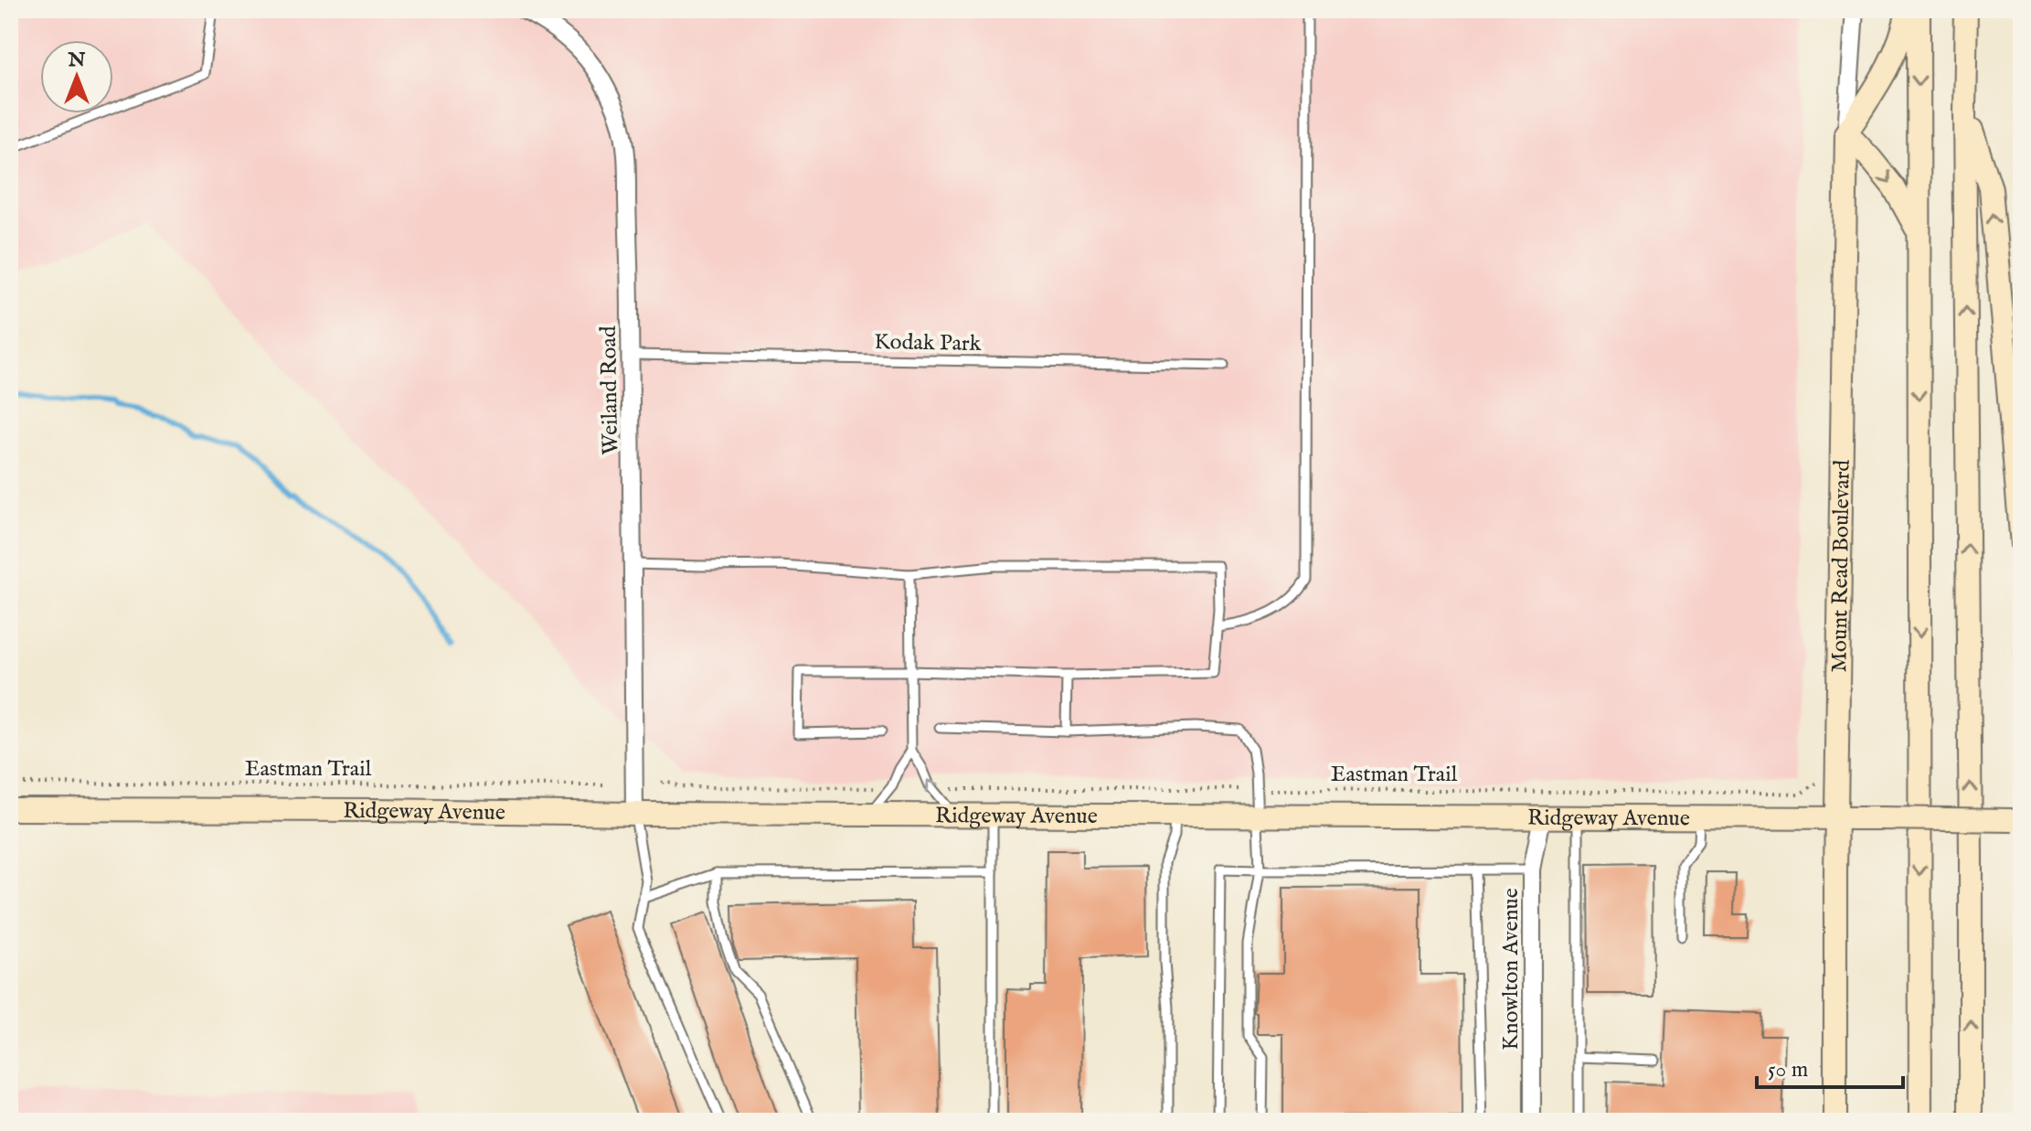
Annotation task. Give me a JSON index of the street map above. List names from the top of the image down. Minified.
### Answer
{"streets":{"main road":["Mount Read Boulevard","Ridgeway Avenue"],"street":["Weiland Road","Knowlton Avenue"],"lane":["Kodak Park"],"path":["Eastman Trail"]},"crossings":[["Kodak Park","Weiland Road"],["Weiland Road","Ridgeway Avenue"],["Mount Read Boulevard","Eastman Trail"],["Mount Read Boulevard","Ridgeway Avenue"],["Ridgeway Avenue","Knowlton Avenue"]],"scale_bar":"50 m","north":"top"}
